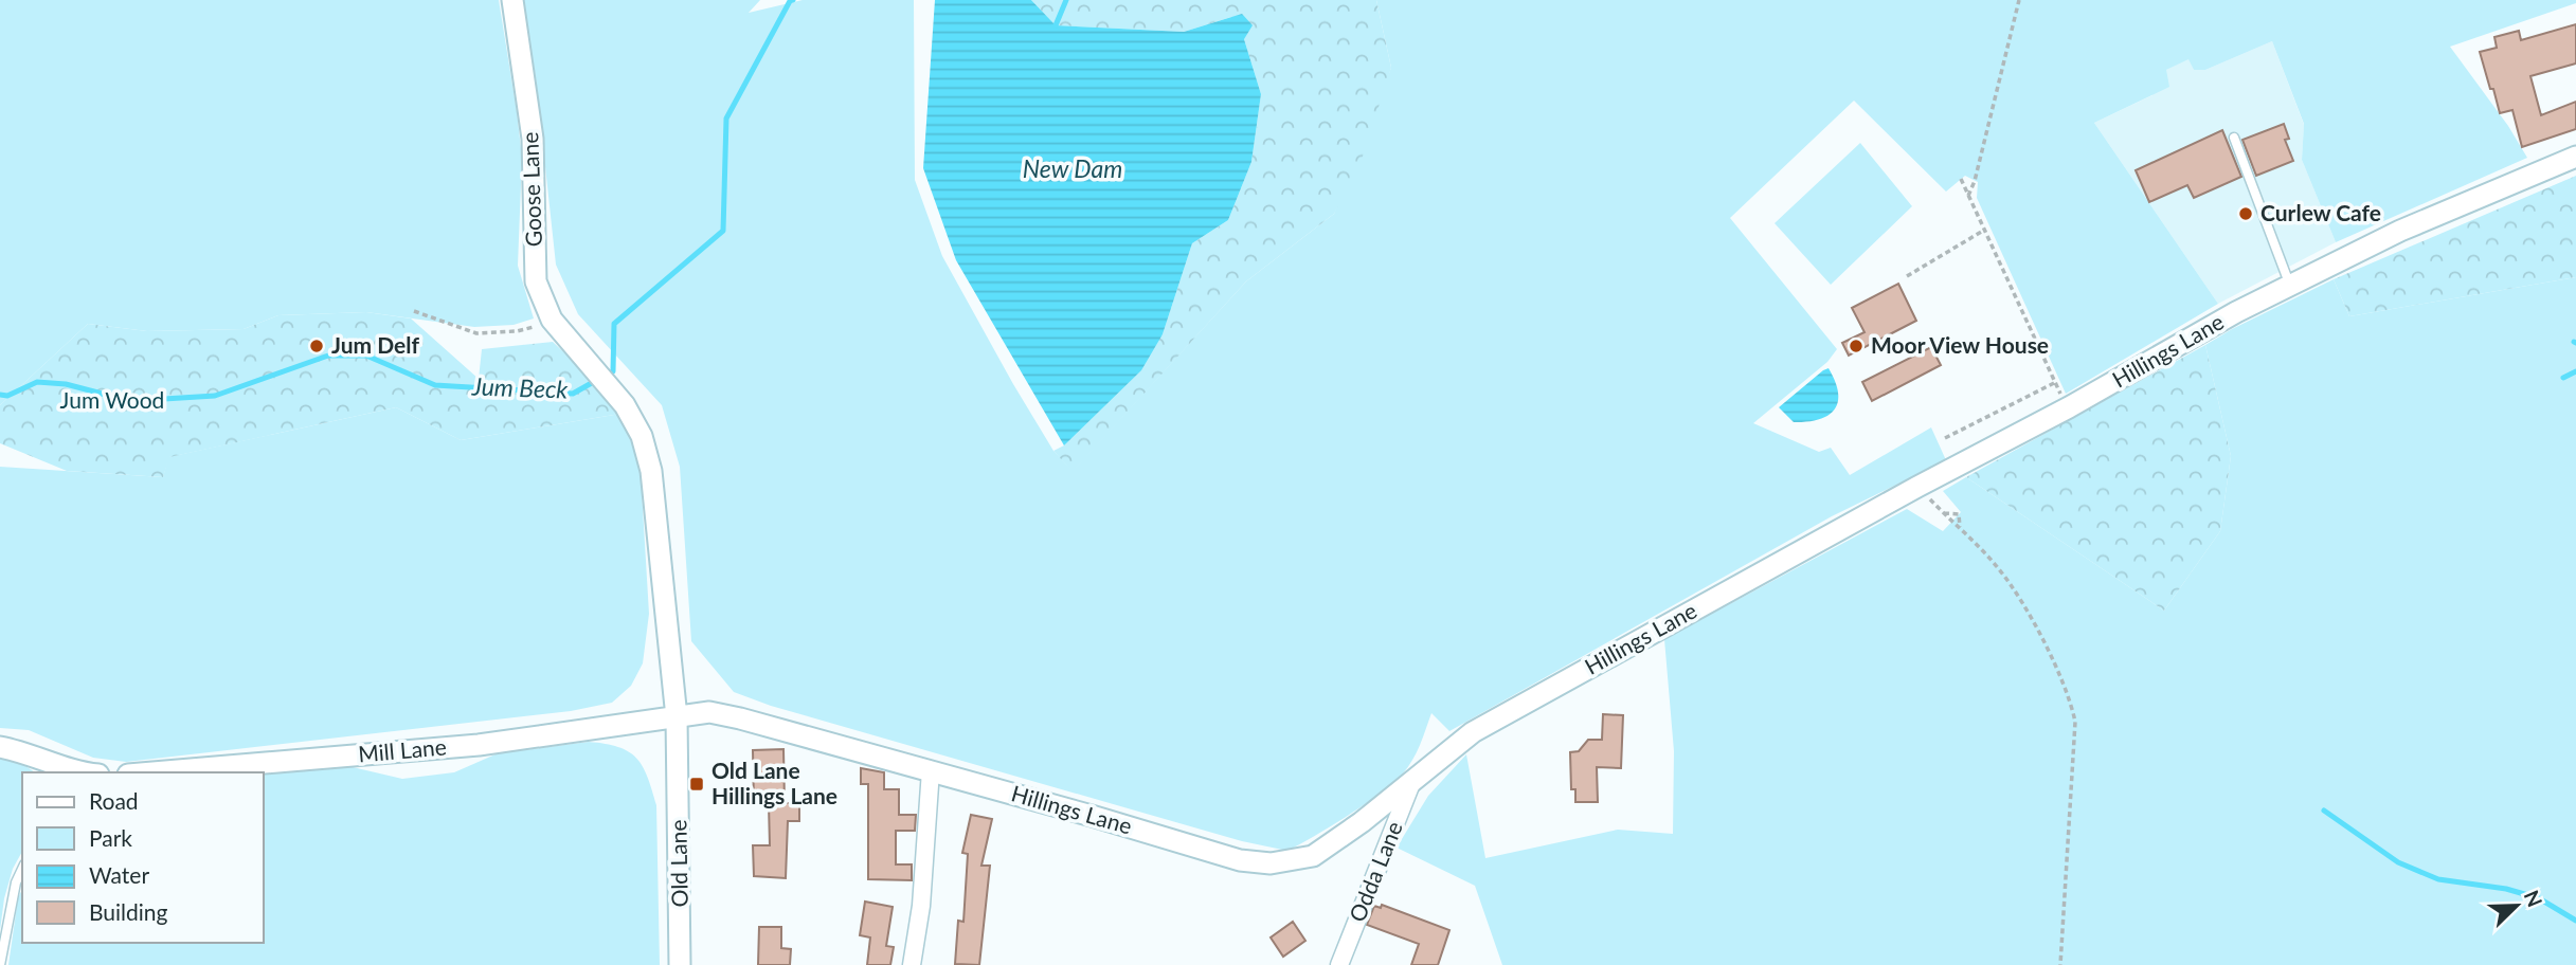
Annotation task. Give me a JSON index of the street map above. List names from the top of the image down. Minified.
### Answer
{"streets":{"street":["Goose Lane","Hillings Lane","Mill Lane","Old Lane","Odda Lane"]},"crossings":[["Goose Lane","Hillings Lane"],["Goose Lane","Mill Lane"],["Goose Lane","Old Lane"],["Hillings Lane","Mill Lane"],["Hillings Lane","Old Lane"],["Hillings Lane","Odda Lane"],["Mill Lane","Old Lane"]],"water":["New Dam","Jum Beck"],"parks":["Jum Wood"],"places":{"other":["Curlew Cafe","Jum Delf","Moor View House"],"transit":["Old Lane Hillings Lane"]},"legend":["Road","Park","Water","Building"],"north":"top right"}
